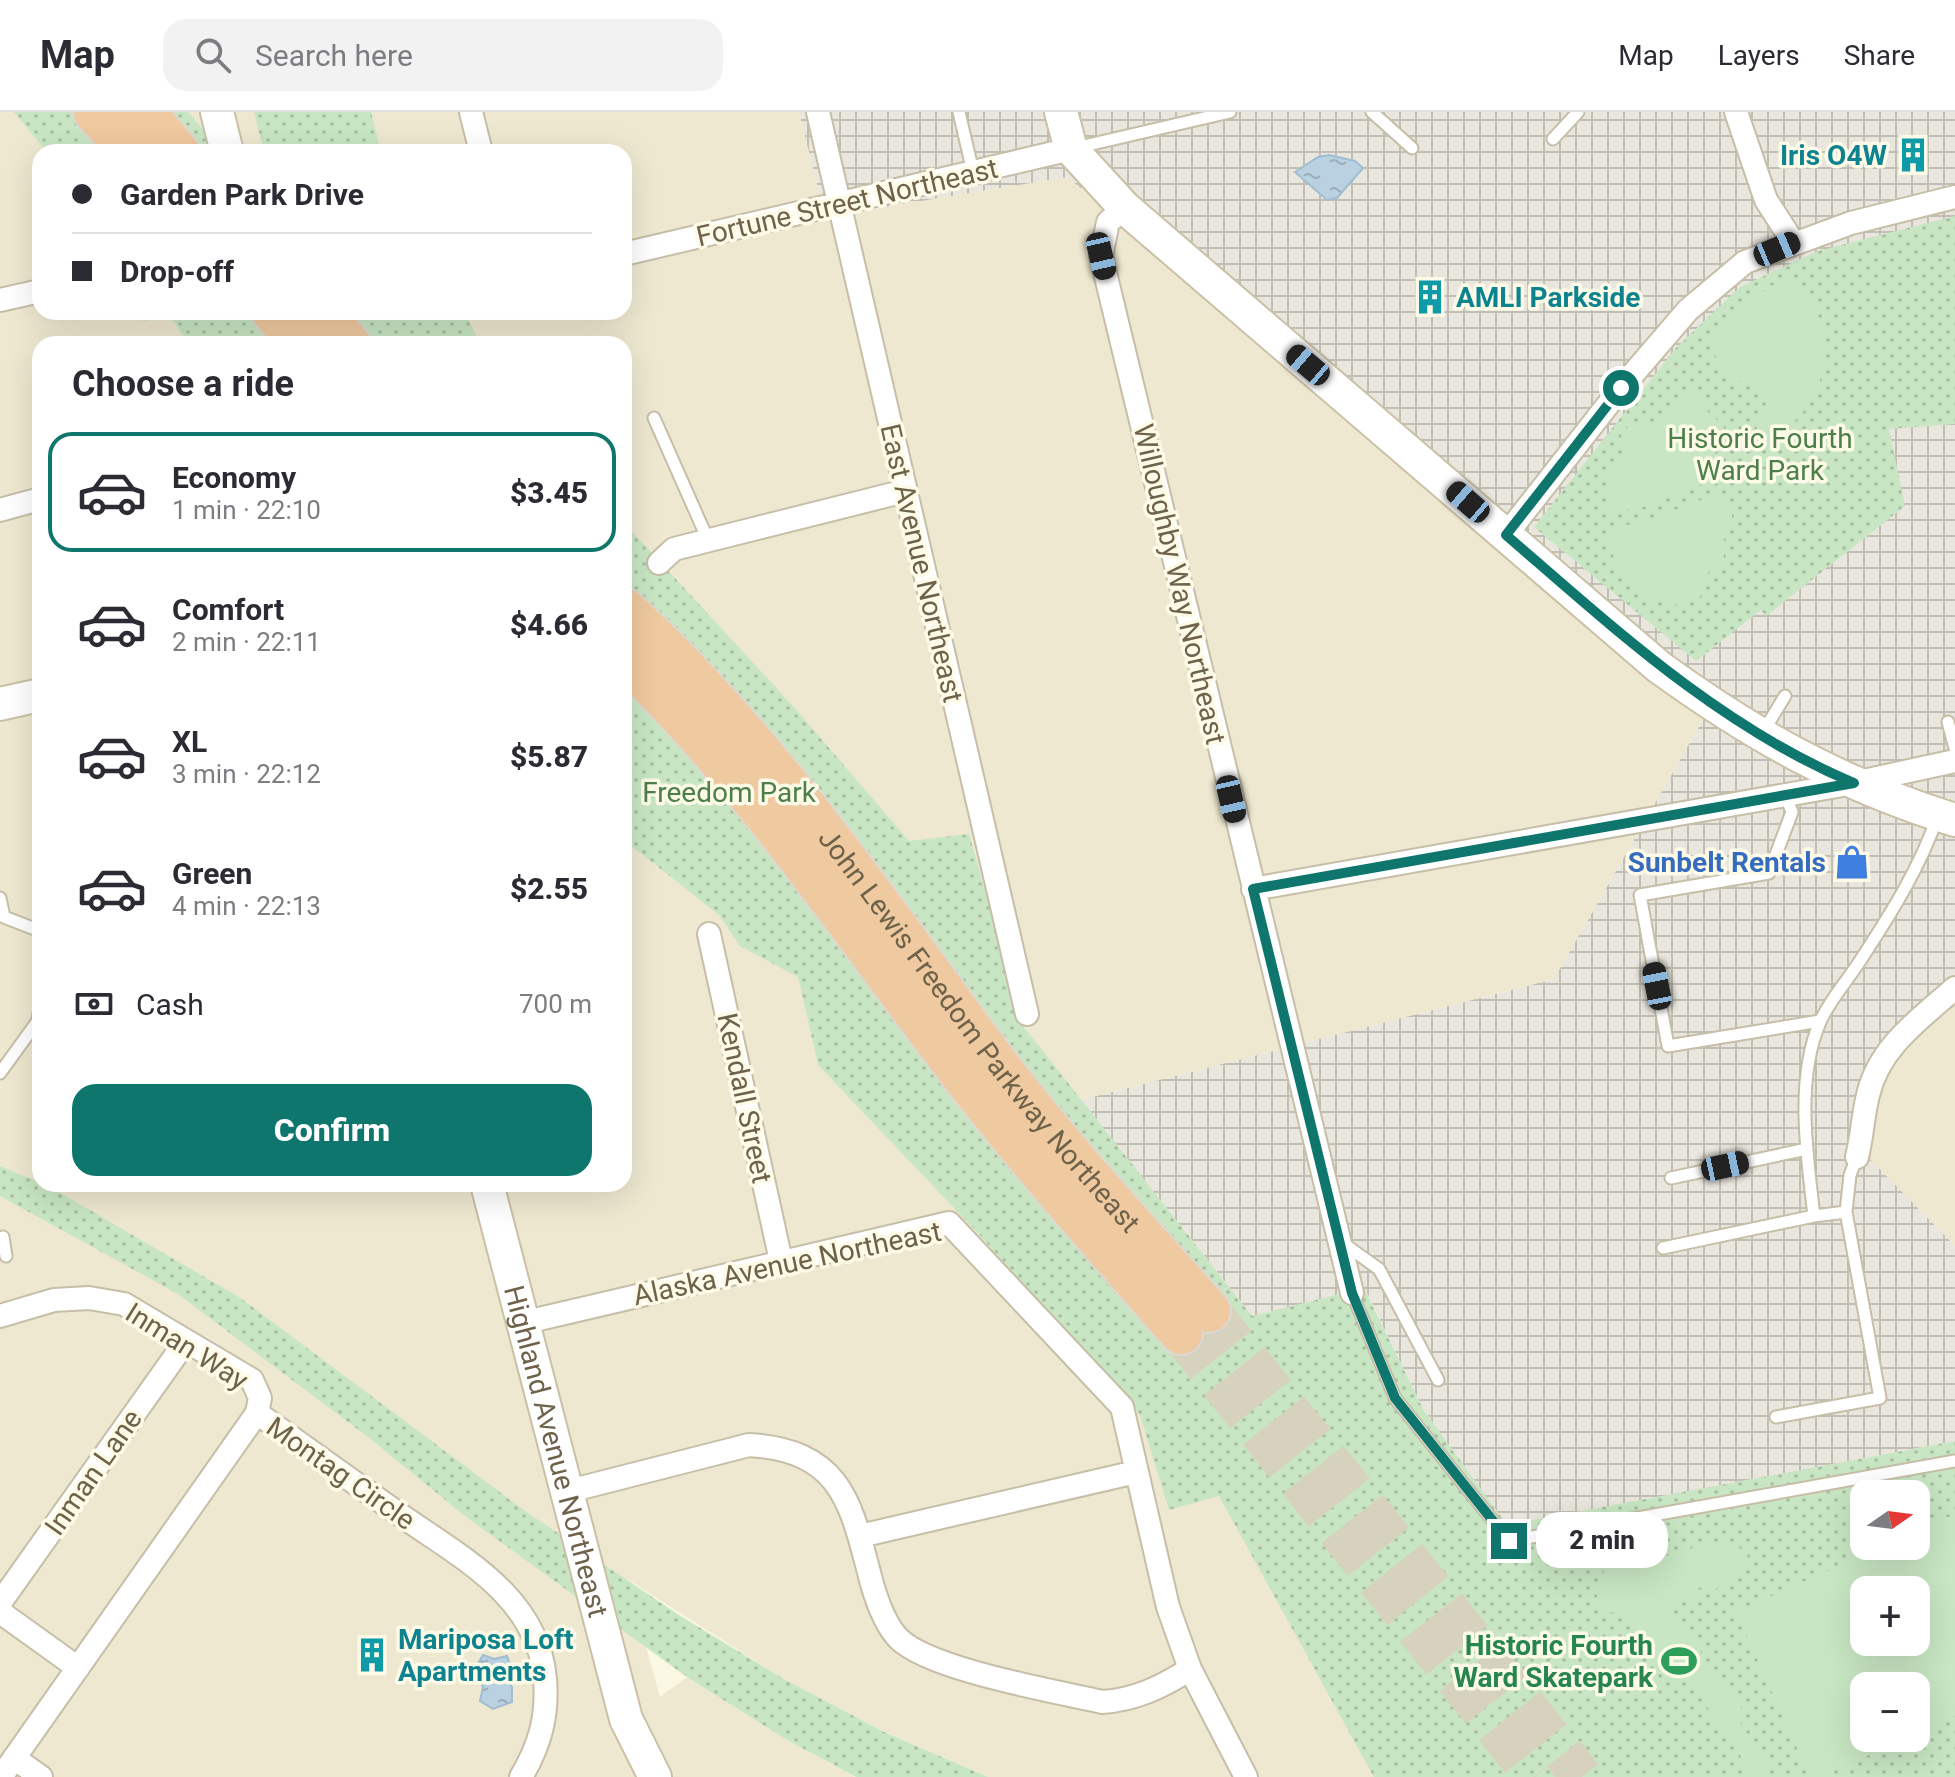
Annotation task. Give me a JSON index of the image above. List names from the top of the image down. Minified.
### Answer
{"streets":{"highway":["John Lewis Freedom Parkway Northeast"],"main road":["Highland Avenue Northeast"],"street":["Fortune Street Northeast","East Avenue Northeast","Willoughby Way Northeast","Kendall Street","Alaska Avenue Northeast","Inman Way","Inman Lane","Montag Circle"]},"crossings":[["Fortune Street Northeast","East Avenue Northeast"],["Kendall Street","Alaska Avenue Northeast"],["Alaska Avenue Northeast","Highland Avenue Northeast"],["Inman Way","Inman Lane"],["Inman Way","Montag Circle"]],"parks":["Historic Fourth Ward Park","Freedom Park"],"places":{"building":["Iris O4W","AMLI Parkside","Mariposa Loft Apartments"],"shop":["Sunbelt Rentals"],"sports":["Historic Fourth Ward Skatepark"]},"north":"right","page":{"header":"Map","search":"Search here","nav":["Map","Layers","Share"],"banner":["Garden Park Drive","Drop-off"],"heading":"Choose a ride","list":[{"name":"Economy","note":"1 min · 22:10","value":"$3.45"},{"name":"Comfort","note":"2 min · 22:11","value":"$4.66"},{"name":"XL","note":"3 min · 22:12","value":"$5.87"},{"name":"Green","note":"4 min · 22:13","value":"$2.55"}],"pay":["Cash","700 m"],"buttons":"Confirm","map_buttons":["+","−"],"bubble":"2 min"}}
